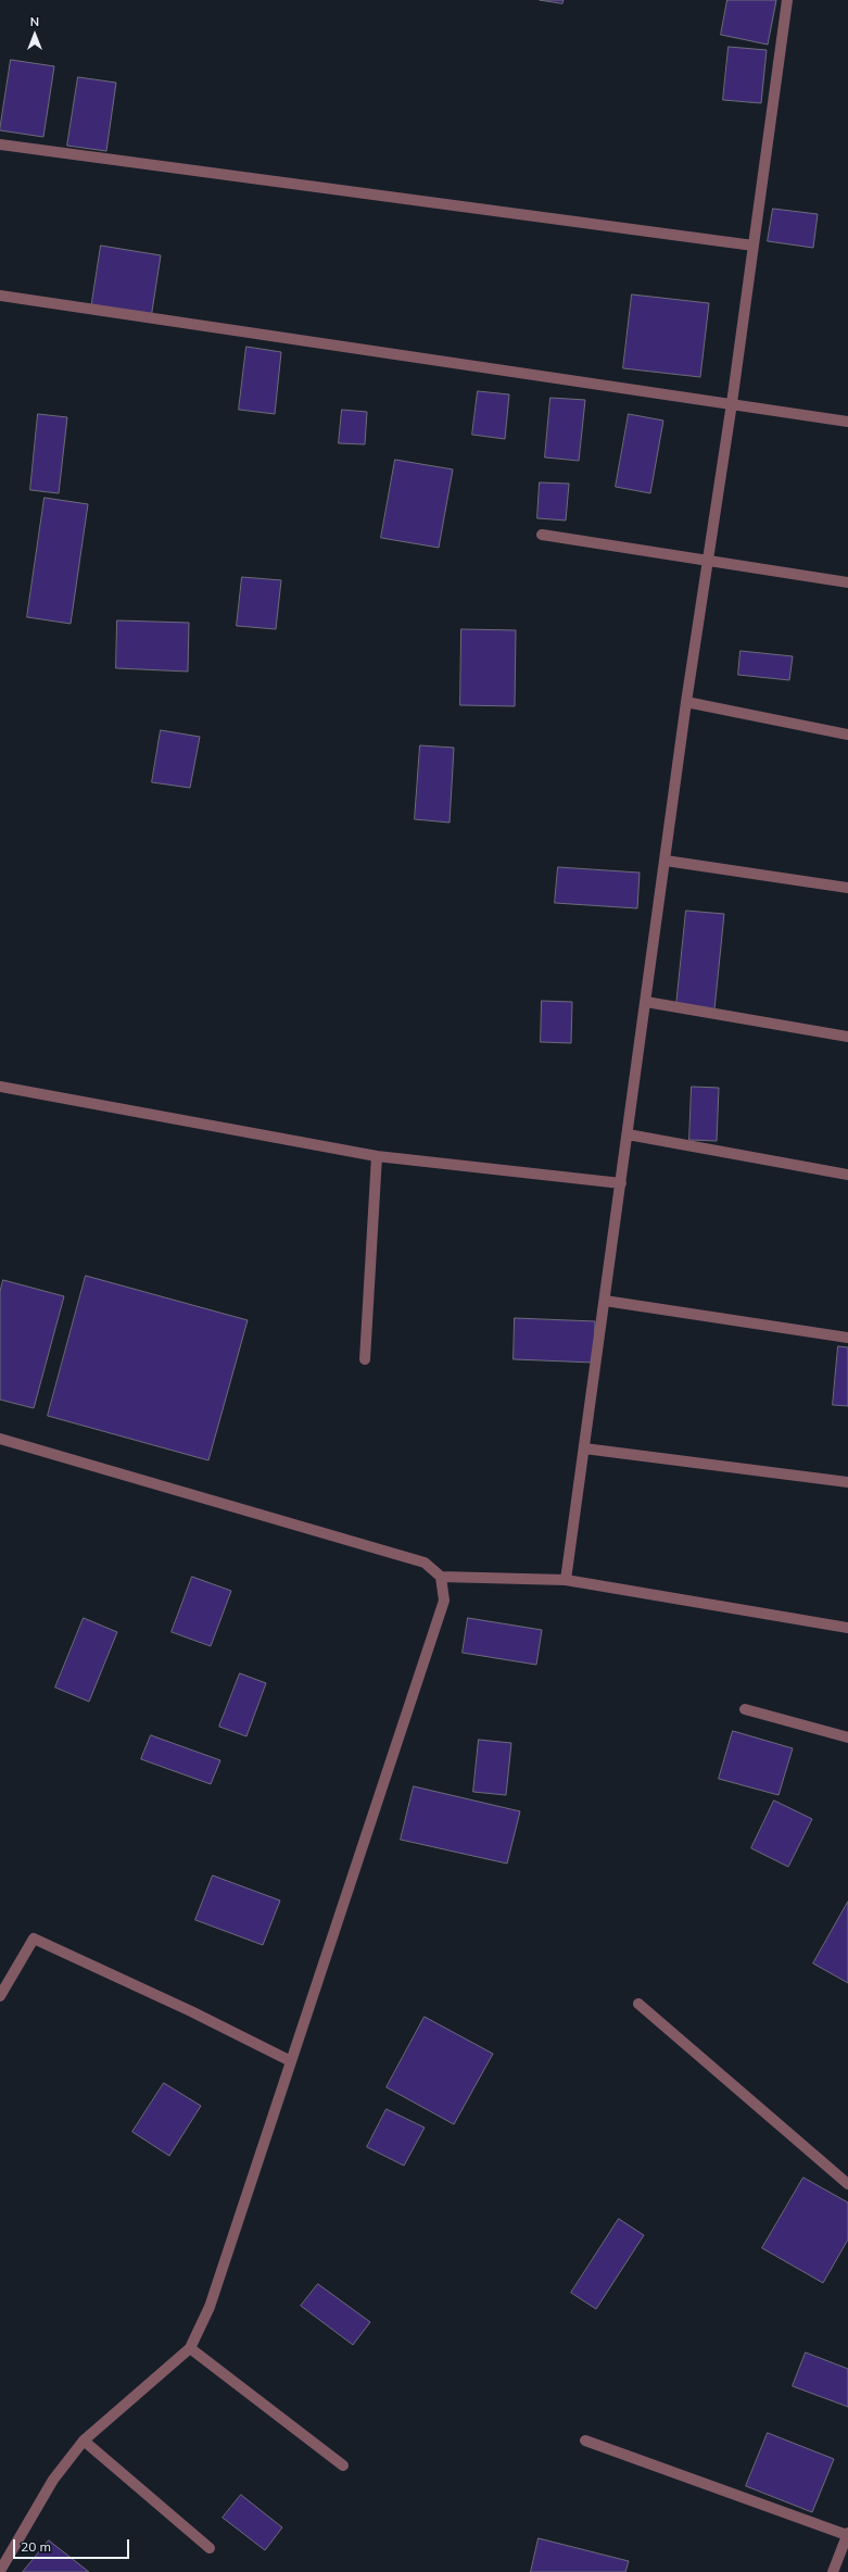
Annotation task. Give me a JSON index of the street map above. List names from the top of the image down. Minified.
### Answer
{"scale_bar":"20 m","north":"top"}
